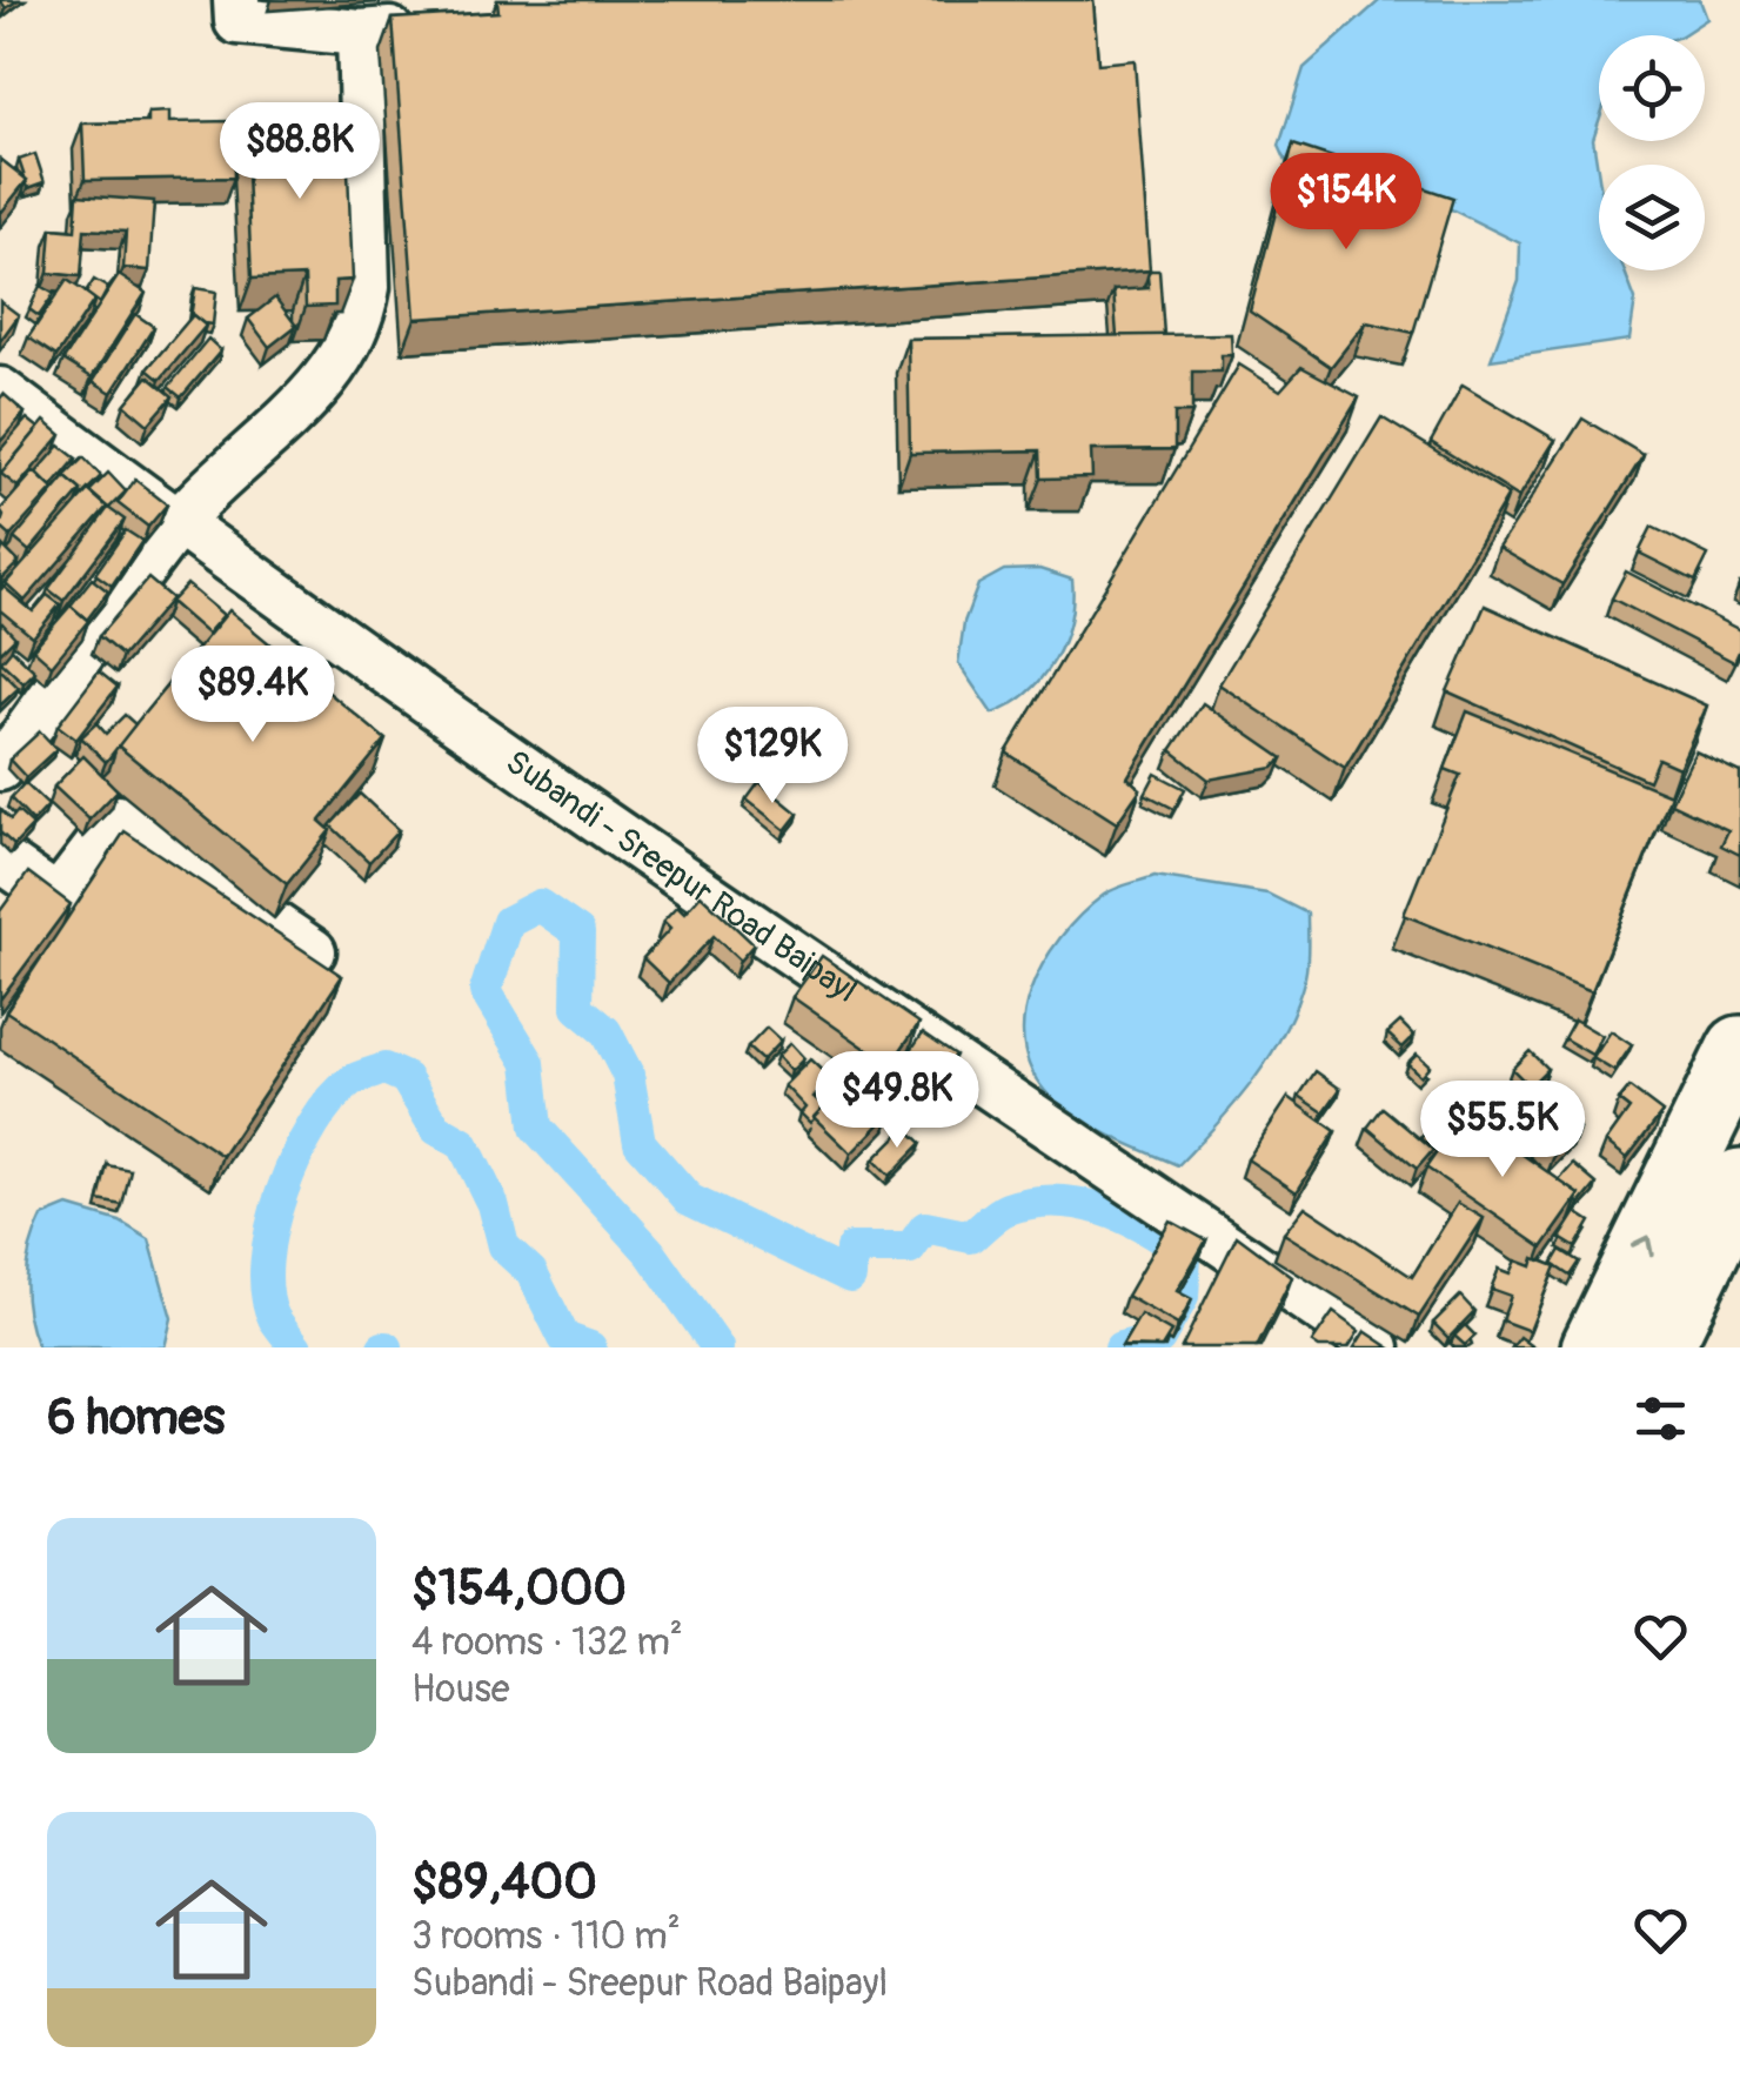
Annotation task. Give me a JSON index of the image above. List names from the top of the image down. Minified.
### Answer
{"streets":{"street":["Subandi - Sreepur Road Baipayl"]},"page":{"price":["$88.8K","$154K","$89.4K","$129K","$49.8K","$55.5K"],"heading":"6 homes","list":[{"name":"$154,000","note":"4 rooms · 132 m² · House"},{"name":"$89,400","note":"3 rooms · 110 m² · Subandi - Sreepur Road Baipayl"}]}}
